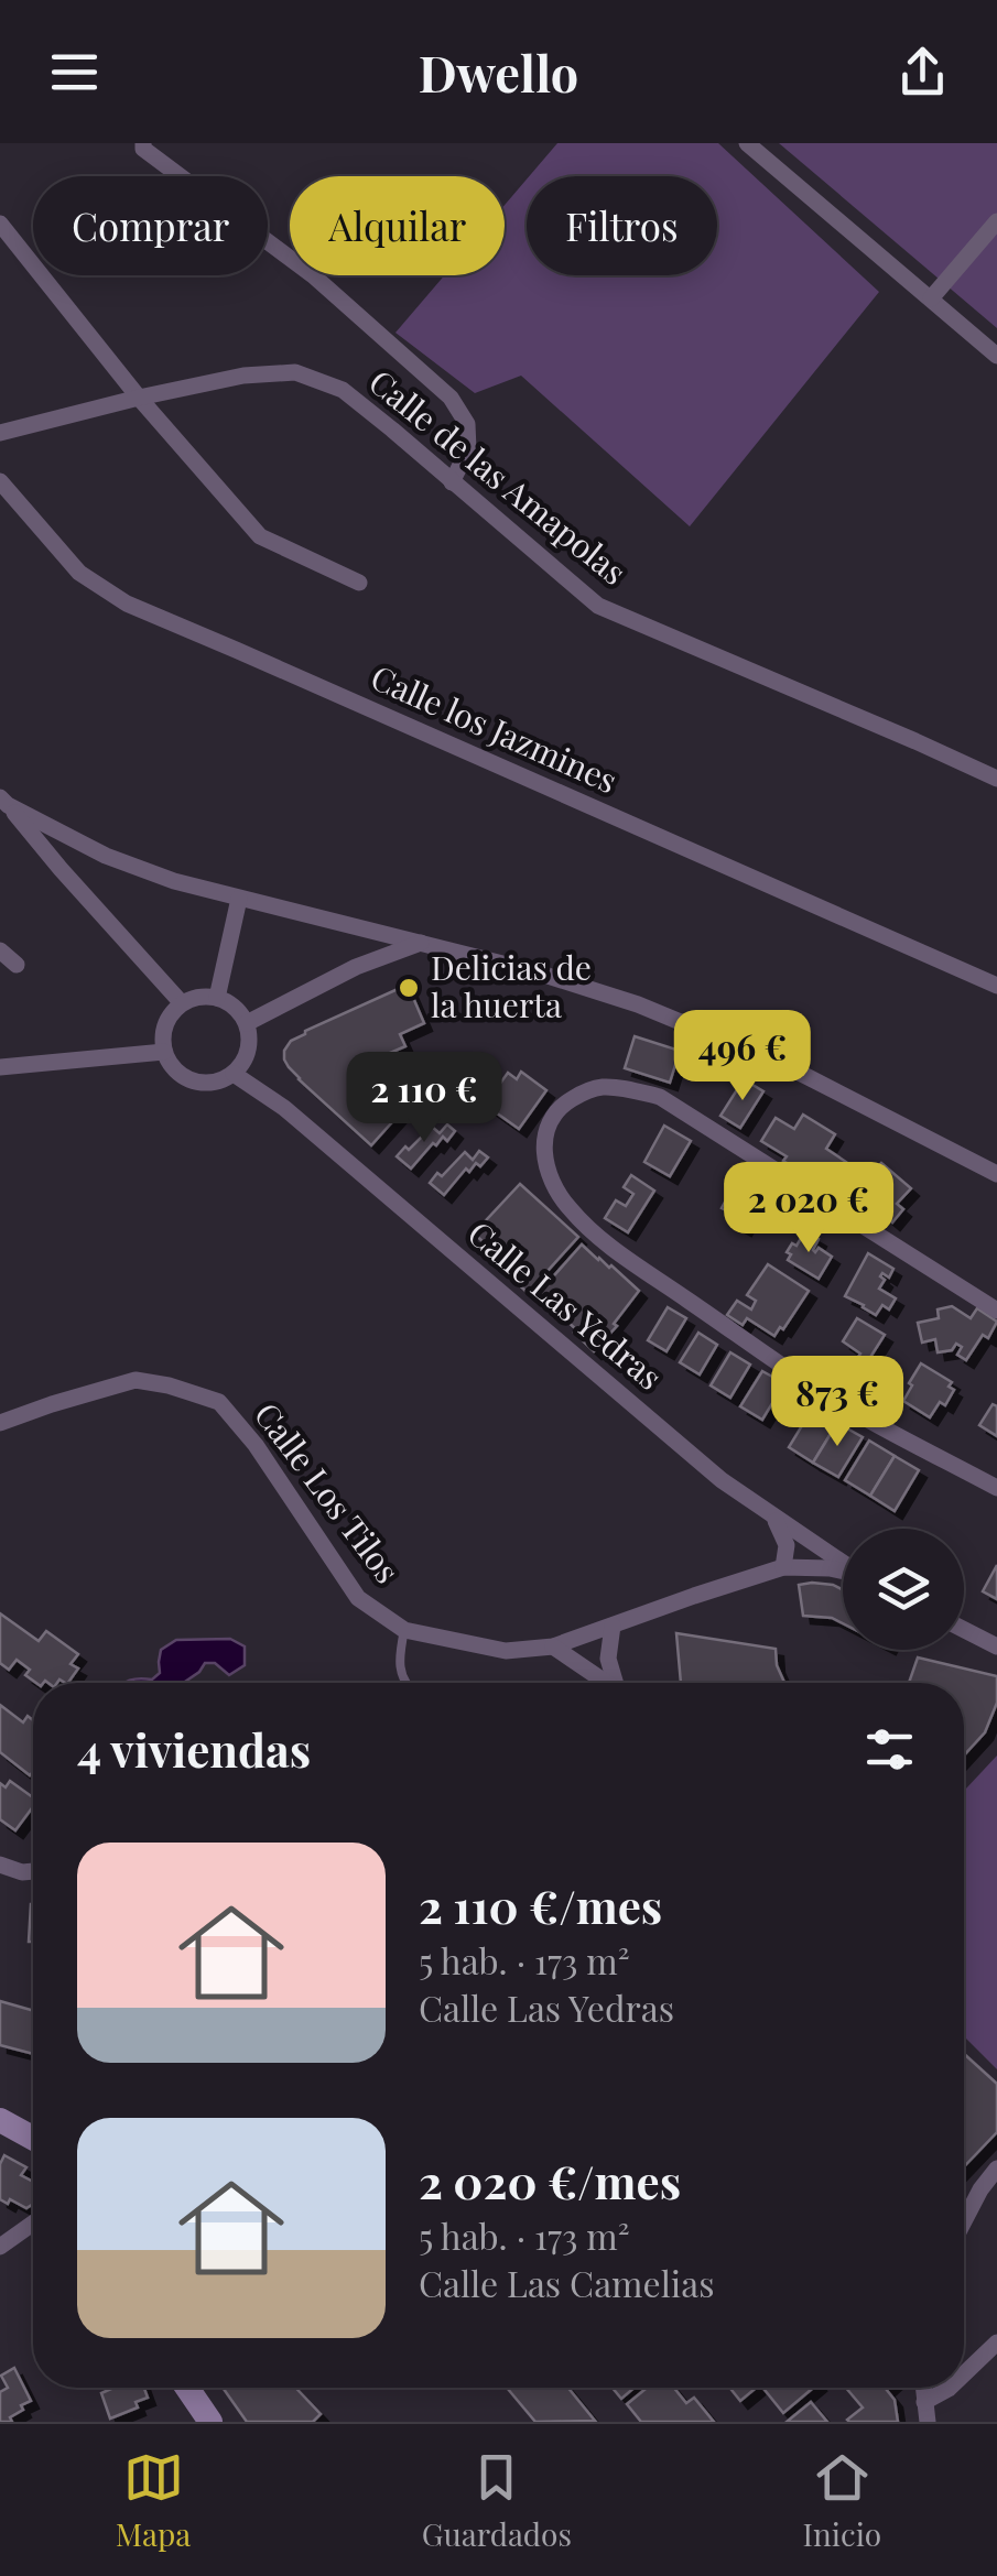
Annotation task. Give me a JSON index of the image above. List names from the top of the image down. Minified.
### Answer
{"streets":{"street":["Calle de las Amapolas","Calle los Jazmines","Calle Las Yedras","Calle Los Tilos"]},"places":["Delicias de la huerta"],"page":{"header":"Dwello","chip":["Comprar","Alquilar","Filtros"],"price":["496 €","2 110 €","2 020 €","873 €"],"heading":"4 viviendas","list":[{"name":"2 110 €/mes","note":"5 hab. · 173 m² · Calle Las Yedras"},{"name":"2 020 €/mes","note":"5 hab. · 173 m² · Calle Las Camelias"}],"tabs":["Mapa","Guardados","Inicio"]}}
